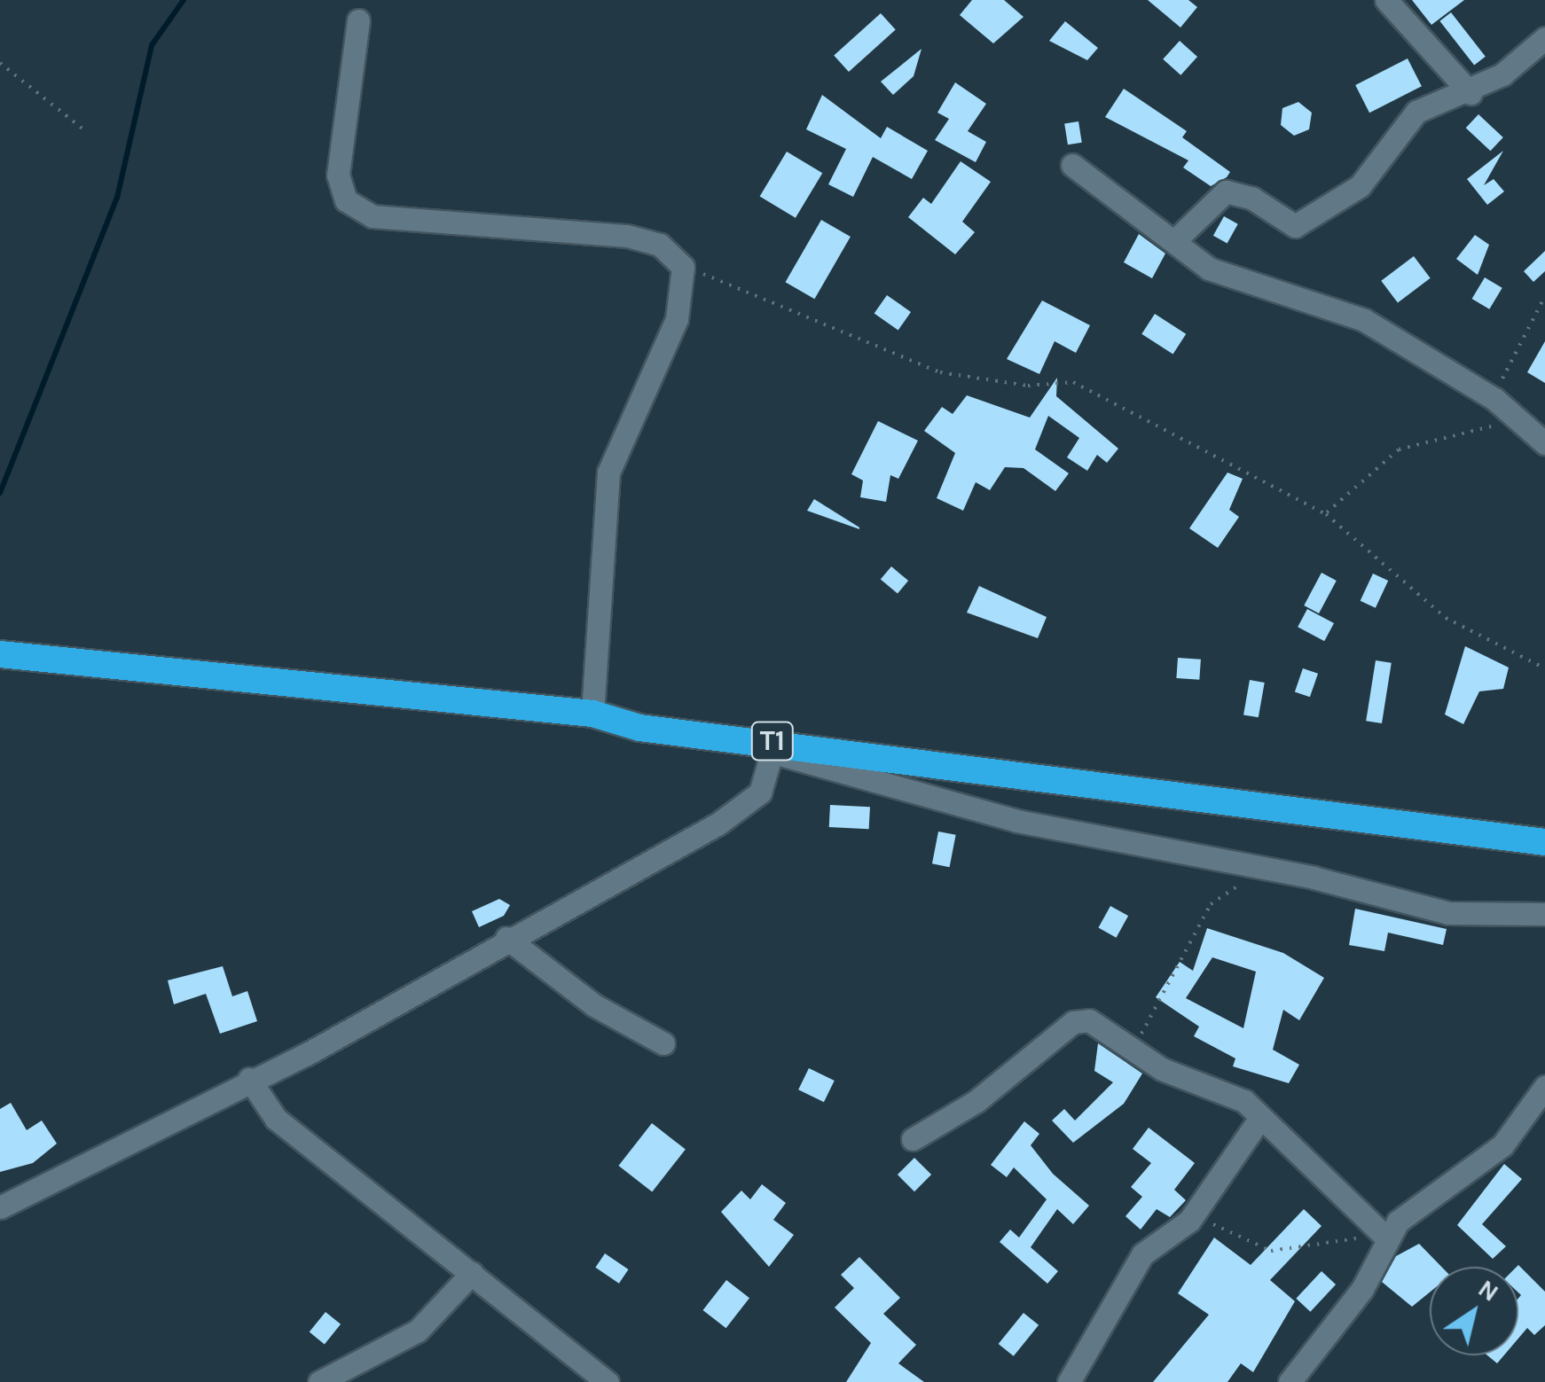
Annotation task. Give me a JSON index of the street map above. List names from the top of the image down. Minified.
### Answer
{"streets":{"highway":["T1"]},"north":"top right"}
